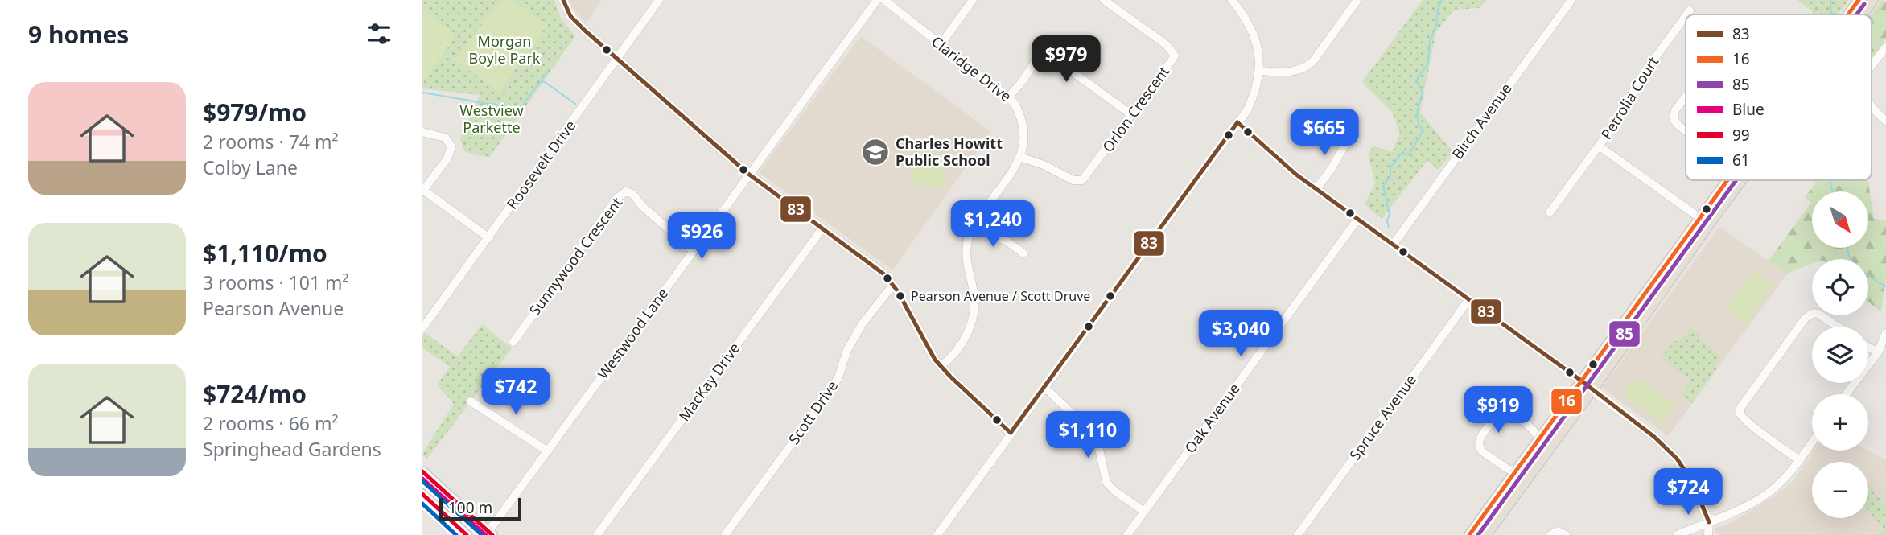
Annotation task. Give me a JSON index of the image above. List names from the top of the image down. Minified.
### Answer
{"streets":{"street":["Claridge Drive","Petrolia Court","Orlon Crescent","Birch Avenue","Roosevelt Drive","Sunnywood Crescent","Westwood Lane","MacKay Drive","Scott Drive","Spruce Avenue","Oak Avenue"]},"crossings":[["Claridge Drive","Orlon Crescent"],["Sunnywood Crescent","Westwood Lane"]],"parks":["Morgan Boyle Park","Westview Parkette"],"places":{"school or university":["Charles Howitt Public School"],"other":["Pearson Avenue / Scott Druve"]},"lines":["transit line 83","transit line 16","transit line 85","transit line 99","transit line Blue","transit line 61"],"legend":["83","16","85","Blue","99","61"],"scale_bar":"100 m","north":"bottom right","page":{"heading":"9 homes","price":["$979","$665","$1,240","$926","$3,040","$742","$919","$1,110","$724"],"list":[{"name":"$979/mo","note":"2 rooms · 74 m² · Colby Lane"},{"name":"$1,110/mo","note":"3 rooms · 101 m² · Pearson Avenue"},{"name":"$724/mo","note":"2 rooms · 66 m² · Springhead Gardens"}],"map_buttons":["+","−"],"scale":"100 m"}}
